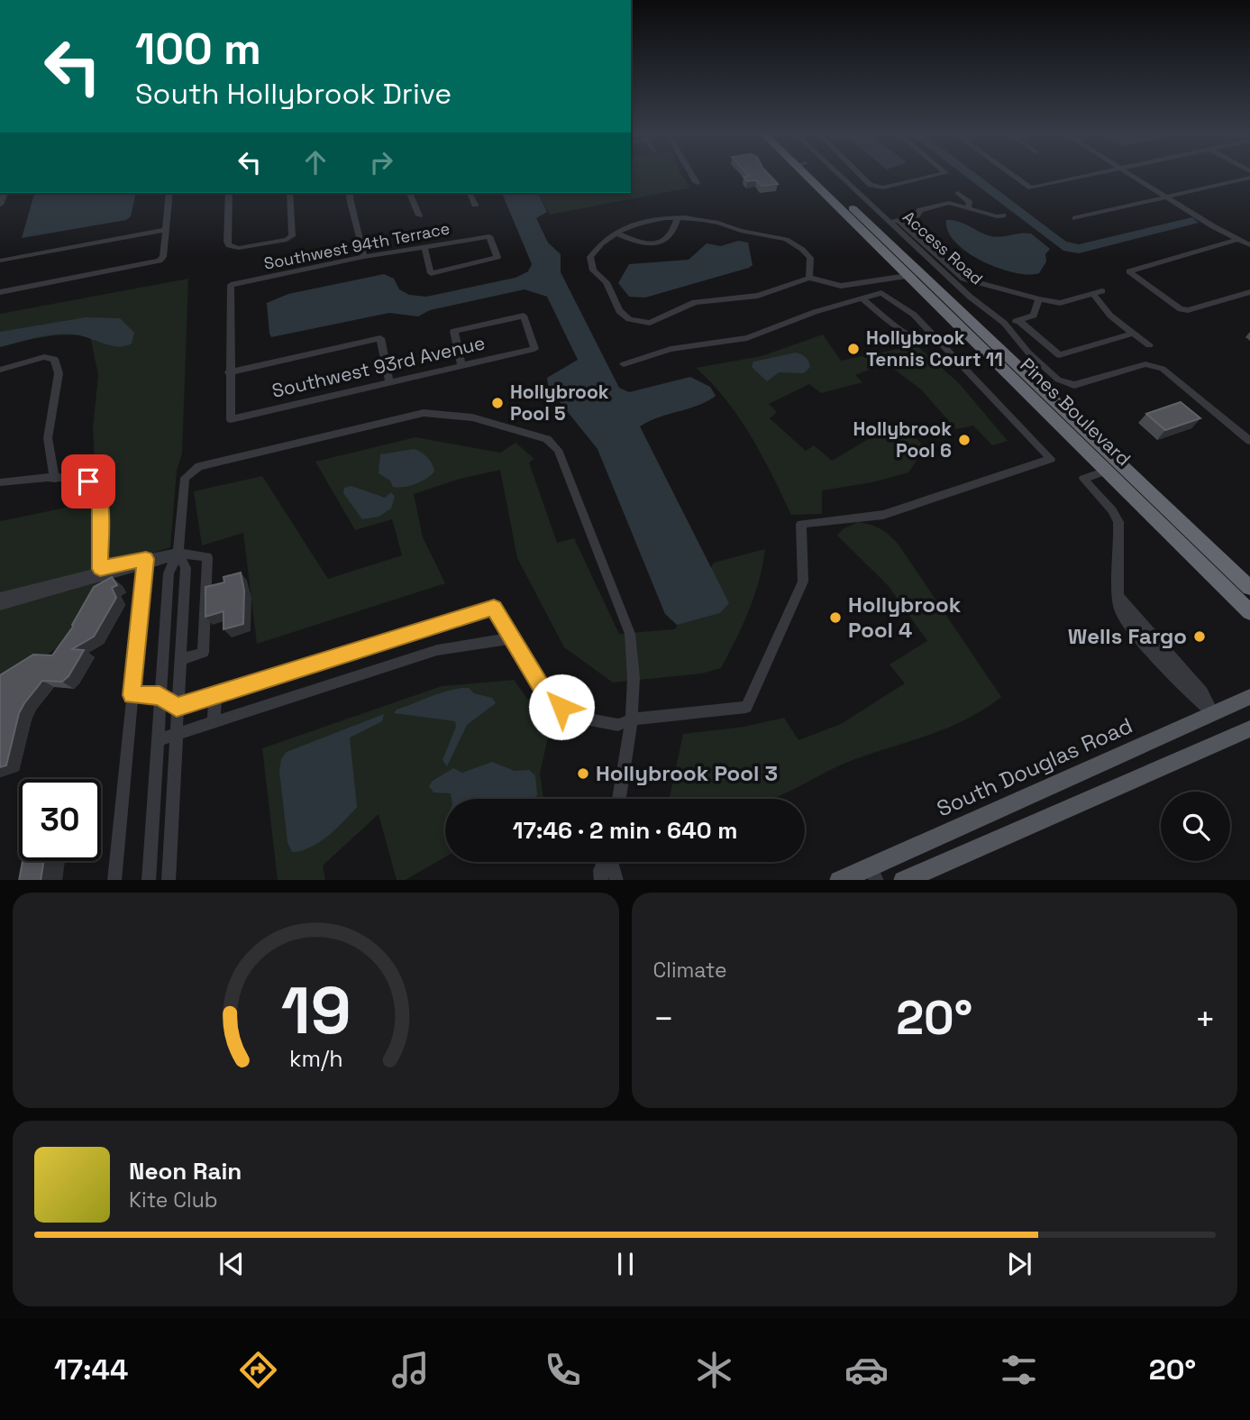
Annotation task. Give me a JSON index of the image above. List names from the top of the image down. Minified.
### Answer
{"streets":{"highway":["Pines Boulevard"],"main road":["South Douglas Road"],"street":["Southwest 94th Terrace","Access Road","Southwest 93rd Avenue"]},"crossings":[["Southwest 94th Terrace","Southwest 93rd Avenue"]],"places":["Hollybrook Tennis Court 11","Hollybrook Pool 5","Hollybrook Pool 6","Hollybrook Pool 4","Wells Fargo","Hollybrook Pool 3"],"page":{"turn":["100 m","South Hollybrook Drive"],"limit":"30","trip":"17:46 · 2 min · 640 m","tile":"Climate","heat":["−","20°","+"],"song":["Neon Rain","Kite Club"],"tabs":["17:44","20°"],"gauge":["19","km/h"]}}
